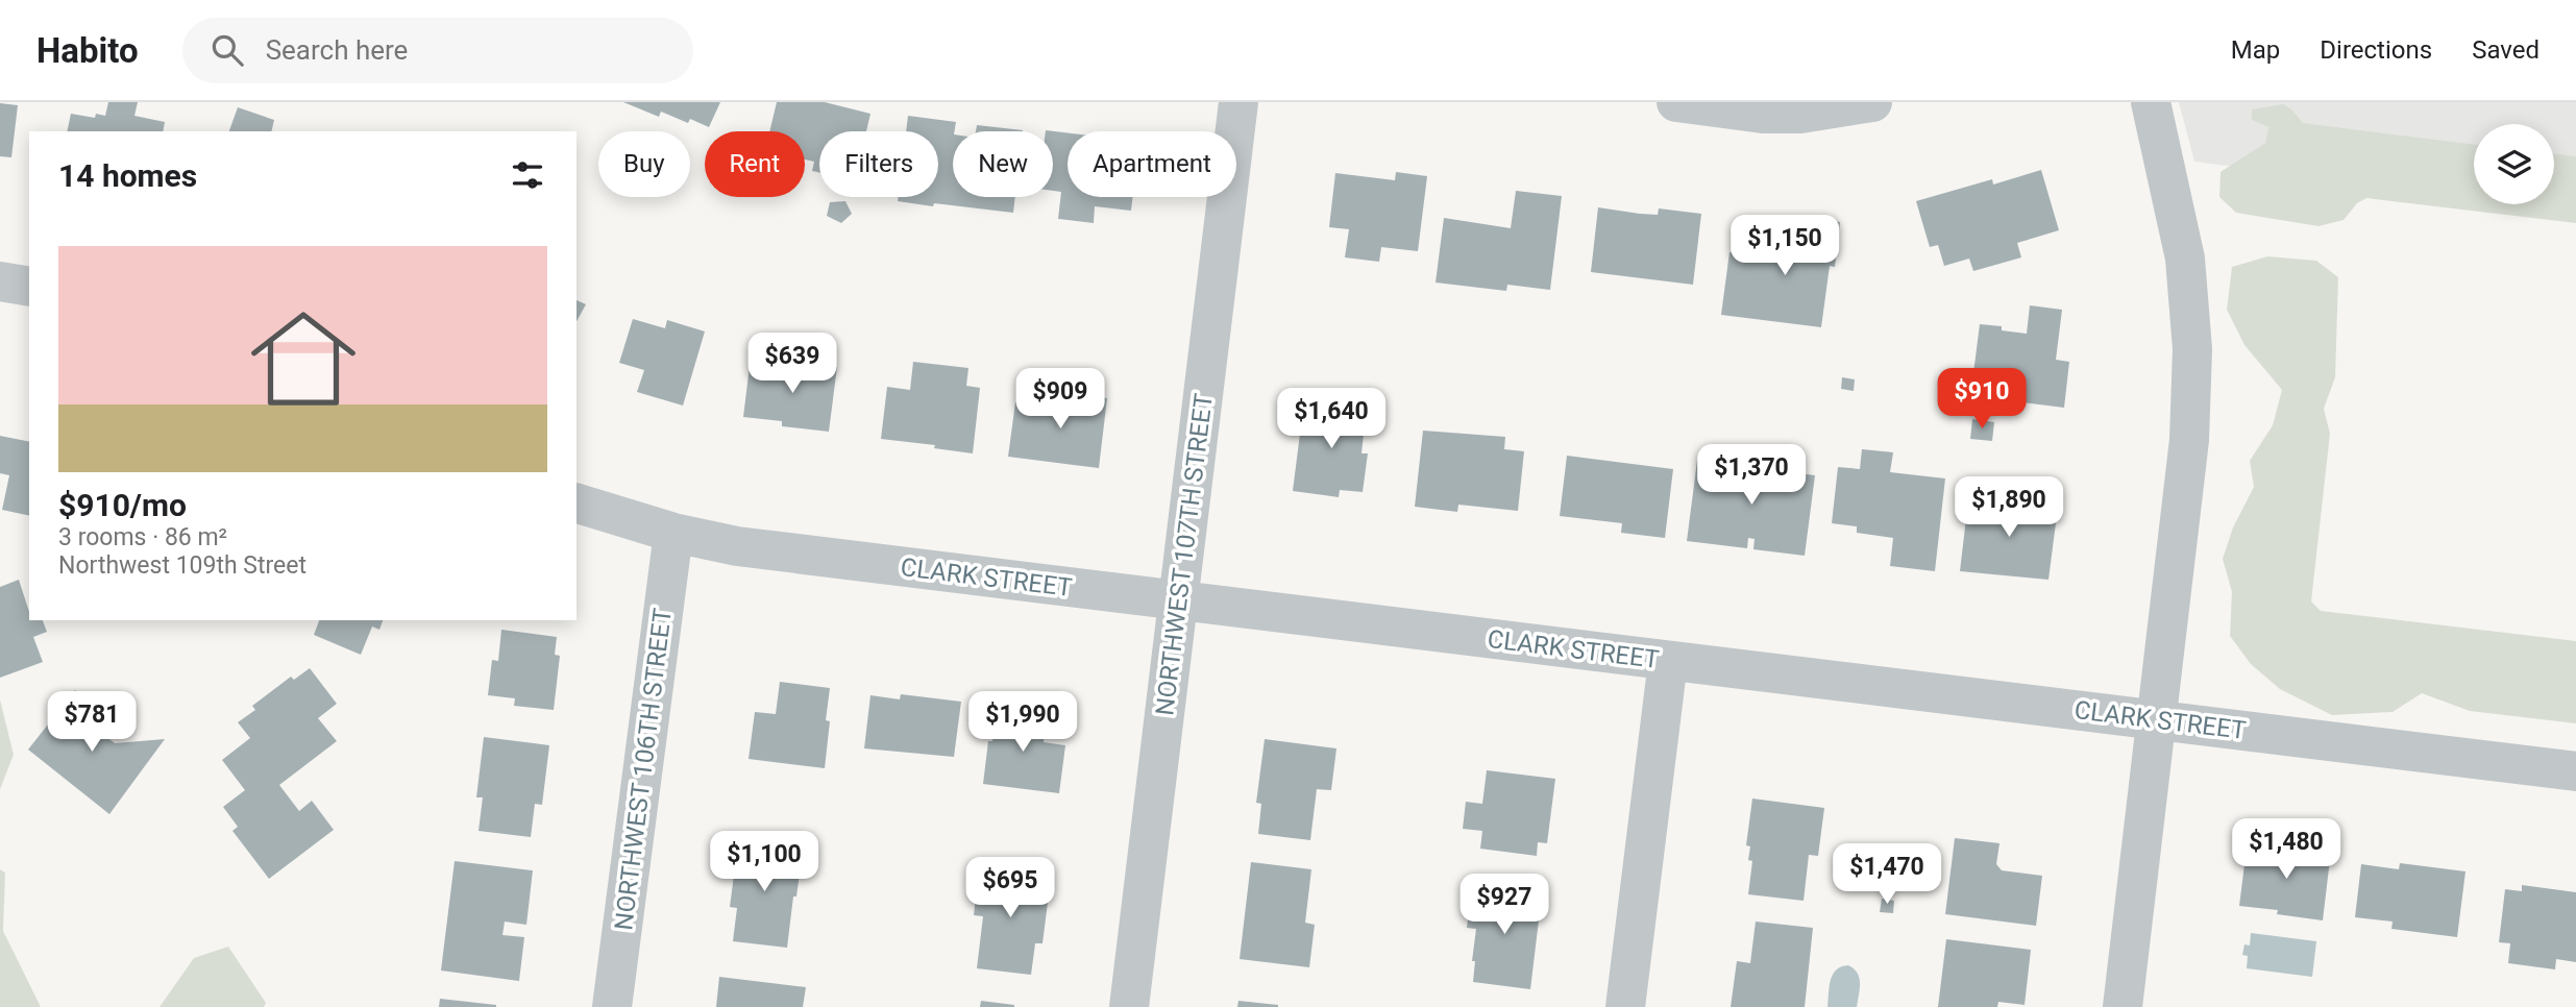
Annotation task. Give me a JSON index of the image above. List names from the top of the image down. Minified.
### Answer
{"streets":{"street":["NORTHWEST 107TH STREET","CLARK STREET","NORTHWEST 106TH STREET"]},"crossings":[["NORTHWEST 107TH STREET","CLARK STREET"],["CLARK STREET","NORTHWEST 106TH STREET"]],"page":{"header":"Habito","search":"Search here","nav":["Map","Directions","Saved"],"chip":["Buy","Rent","Filters","New","Apartment"],"heading":"14 homes","price":["$1,150","$639","$909","$910","$1,640","$1,370","$1,890","$781","$1,990","$1,480","$1,100","$1,470","$695","$927"],"list":[{"name":"$910/mo","note":"3 rooms · 86 m² · Northwest 109th Street"}]}}
